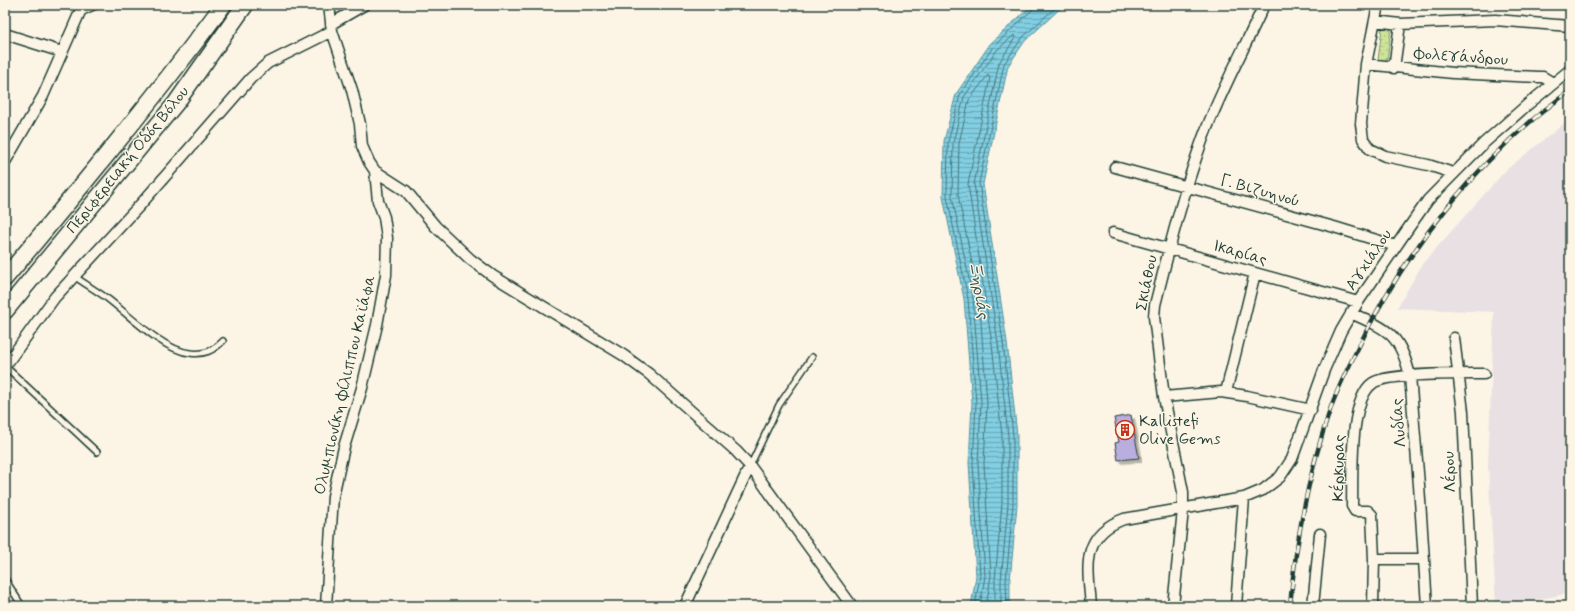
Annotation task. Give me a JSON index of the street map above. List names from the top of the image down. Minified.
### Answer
{"streets":{"main road":["Περιφερειακή Οδός Βόλου"],"street":["Φολεγάνδρου","Γ. Βιζυηνού","Ικαρίας","Αγχιάλου","Σκιάθου","Ολυμπιονίκη Φίλιππου Καϊάφα","Λυδίας","Κέρκυρας","Λέρου"]},"crossings":[["Φολεγάνδρου","Αγχιάλου"],["Γ. Βιζυηνού","Αγχιάλου"],["Γ. Βιζυηνού","Σκιάθου"],["Ικαρίας","Αγχιάλου"],["Ικαρίας","Σκιάθου"],["Αγχιάλου","Σκιάθου"],["Αγχιάλου","Λυδίας"],["Λυδίας","Κέρκυρας"]],"water":["Ξηριάς"],"places":{"building":["Kallistefi Olive Gems"]}}
